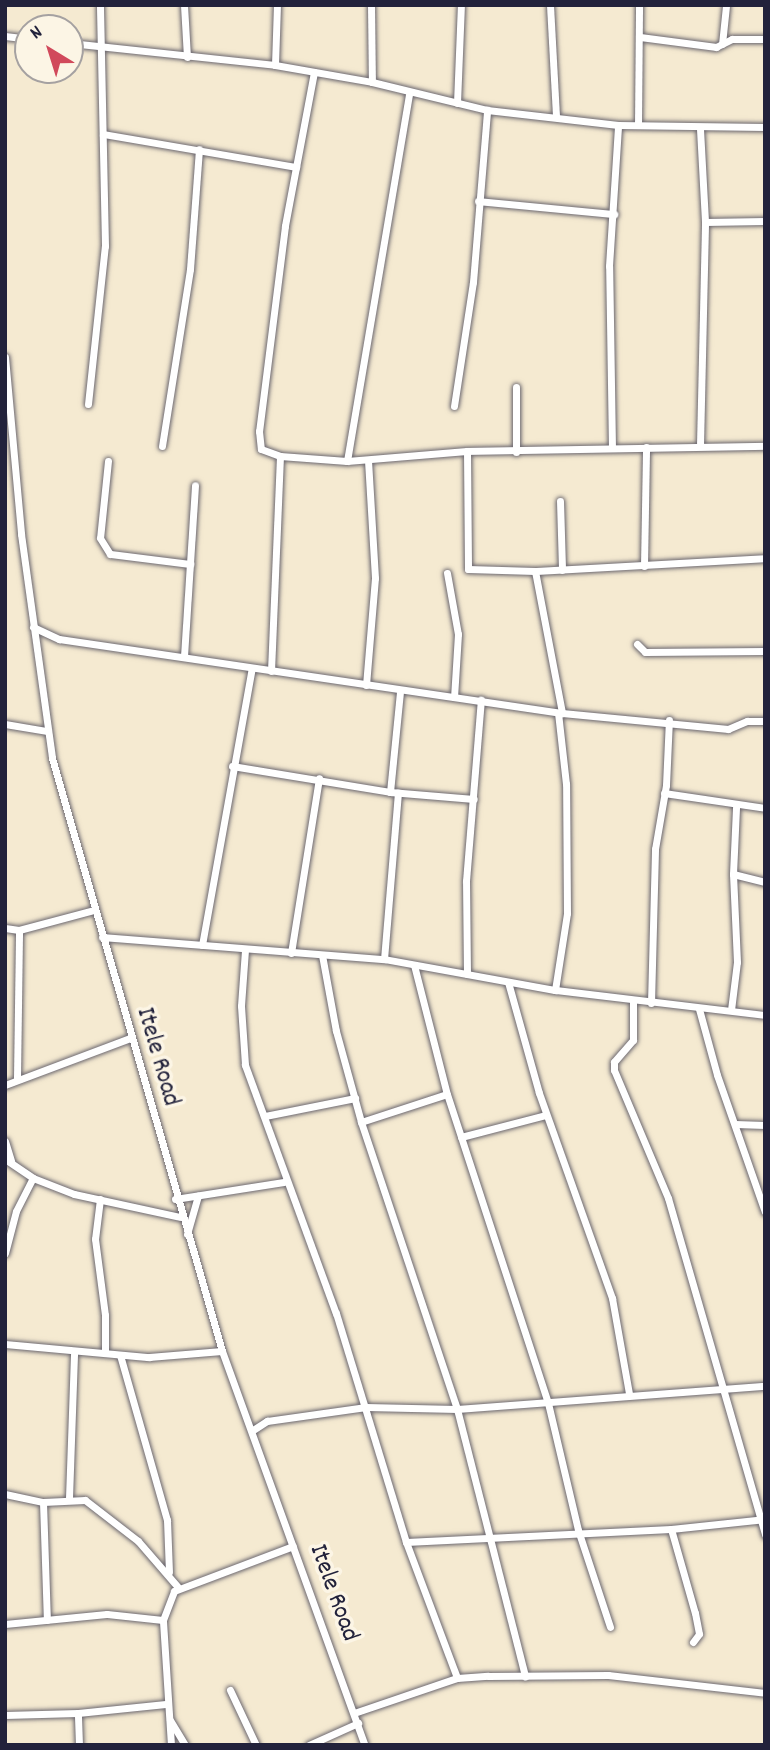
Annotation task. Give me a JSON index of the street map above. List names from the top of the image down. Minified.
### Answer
{"streets":{"street":["Itele Road"]},"north":"top left"}
